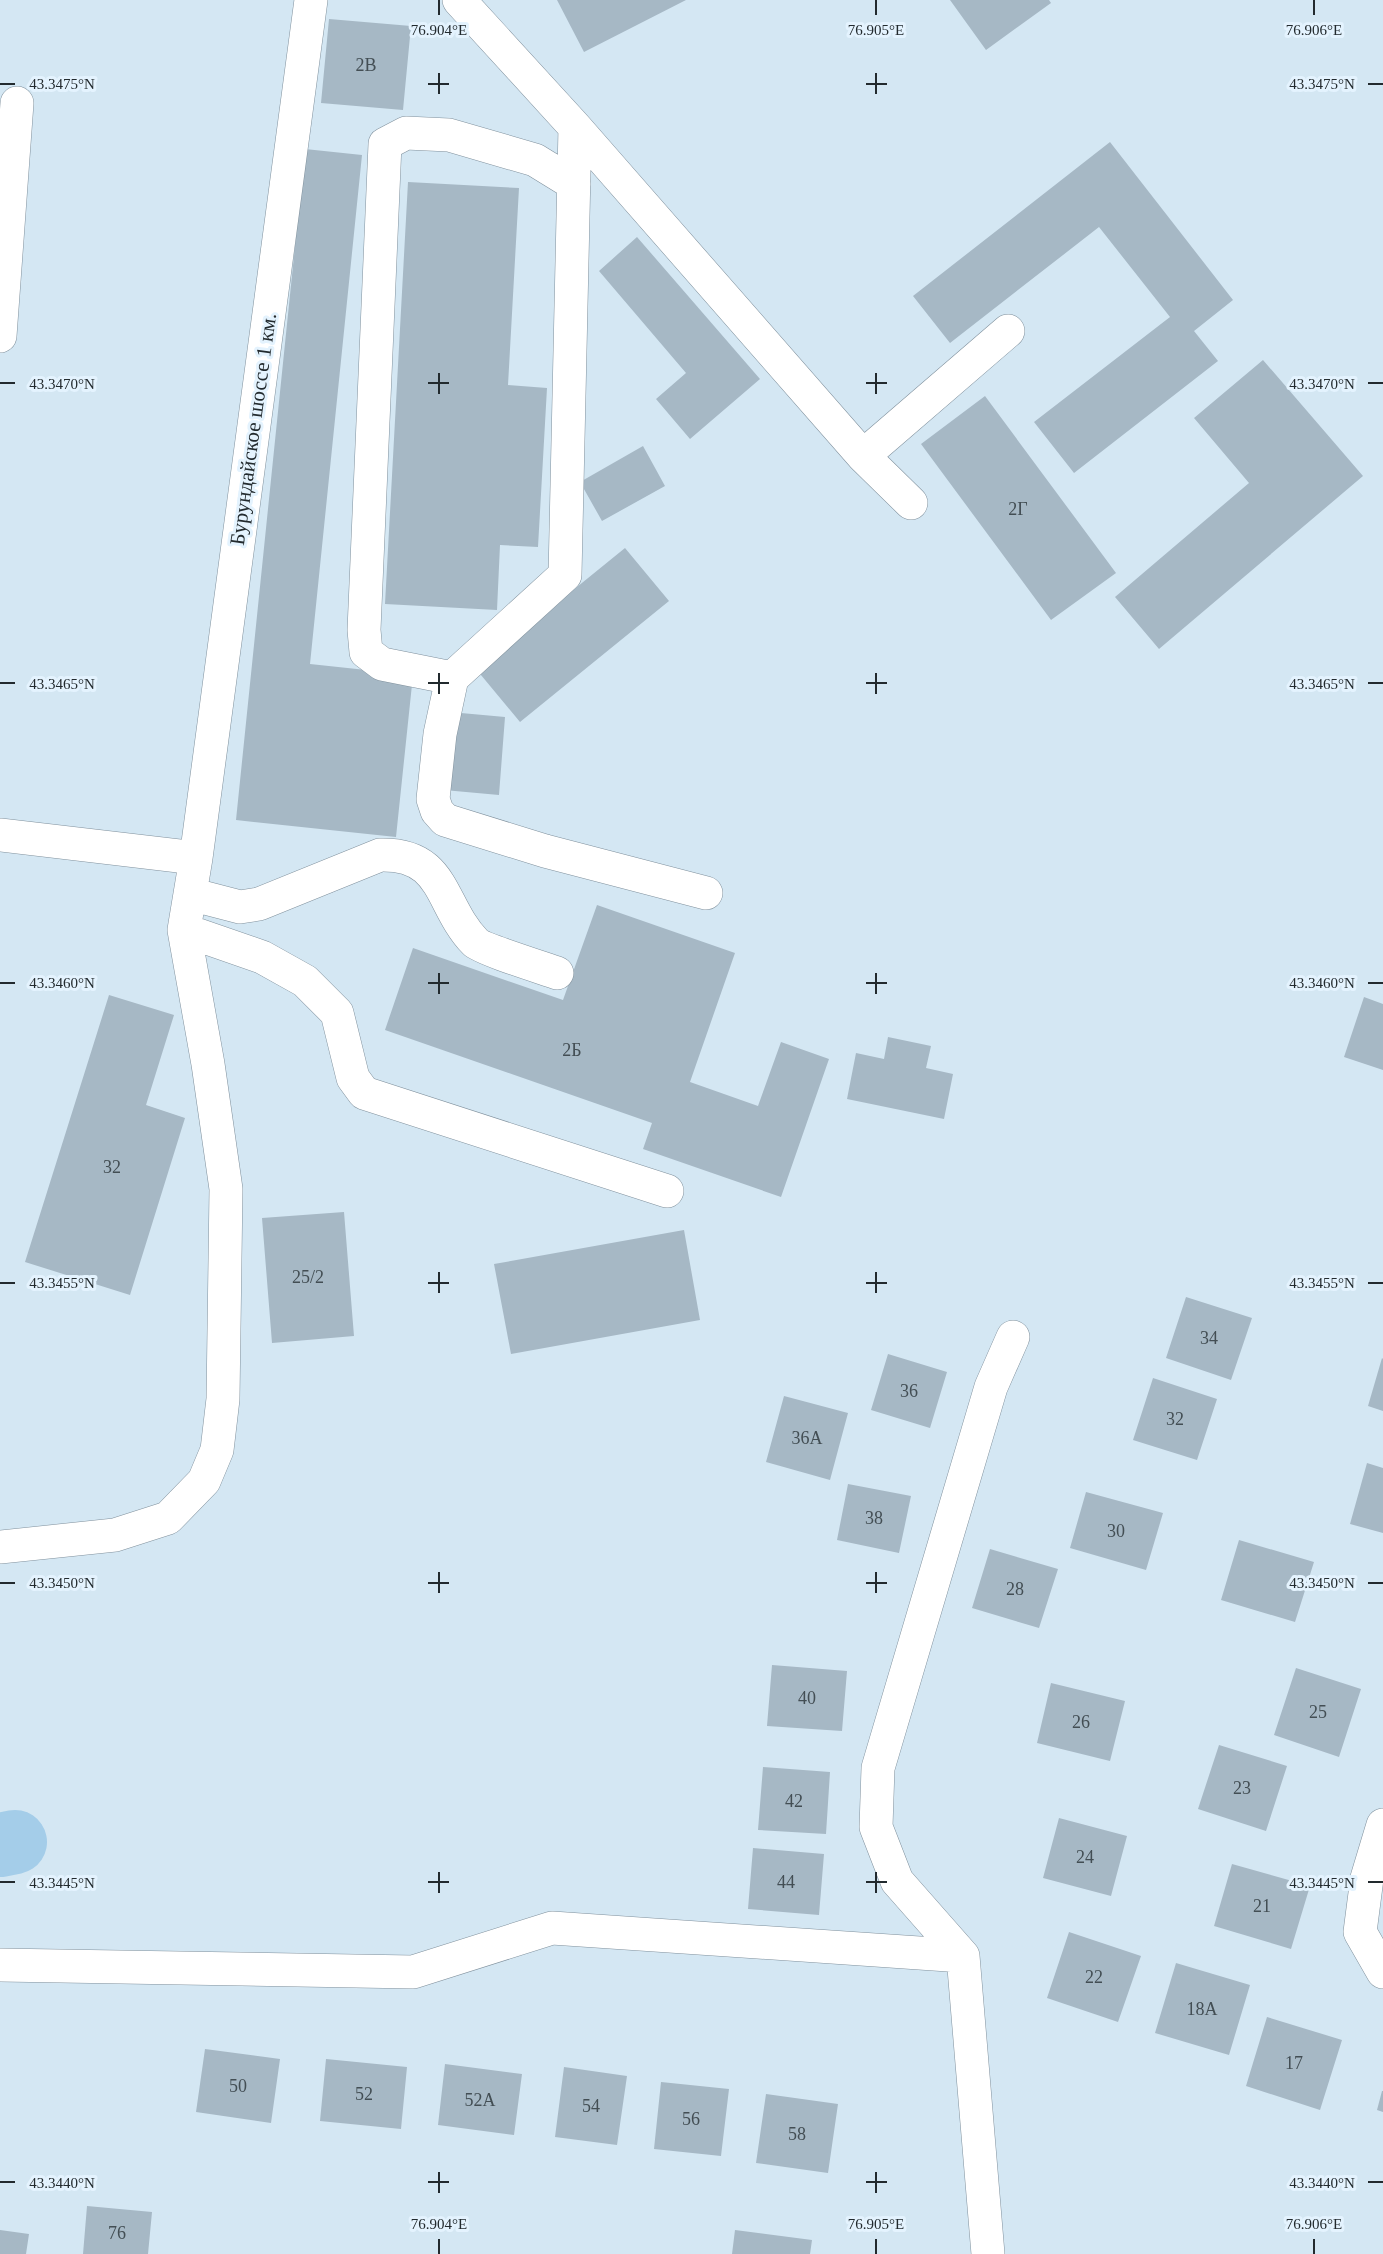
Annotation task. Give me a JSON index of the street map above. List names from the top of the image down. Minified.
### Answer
{"streets":{"street":["Бурундайское шоссе 1 км."]},"house_numbers":["2В","2Г","2Б","32","25/2","34","36","32","36А","38","30","28","40","25","26","23","42","24","44","21","22","18А","17","50","52","52А","54","56","58","76"],"coordinates":["76.904°E","76.905°E","76.906°E","43.3475°N","43.3470°N","43.3465°N","43.3460°N","43.3455°N","43.3450°N","43.3445°N","43.3440°N"]}
